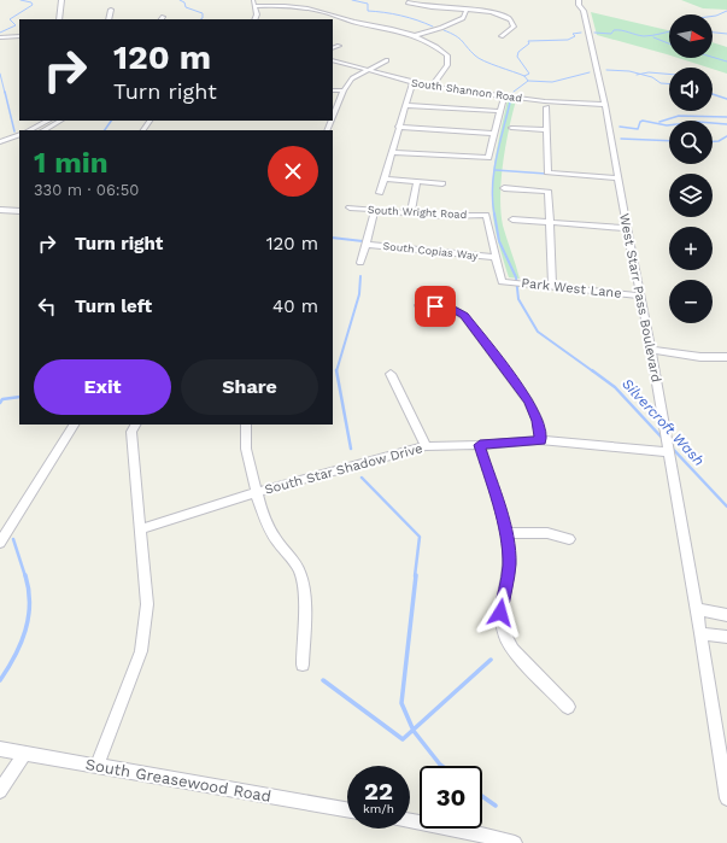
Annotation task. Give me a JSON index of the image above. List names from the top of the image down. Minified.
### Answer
{"streets":{"street":["South Shannon Road","South Wright Road","South Copias Way","Park West Lane","West Starr Pass Boulevard","South Star Shadow Drive","South Greasewood Road"]},"crossings":[["South Shannon Road","West Starr Pass Boulevard"],["South Wright Road","South Copias Way"],["South Wright Road","Park West Lane"],["South Copias Way","Park West Lane"],["Park West Lane","West Starr Pass Boulevard"],["West Starr Pass Boulevard","South Star Shadow Drive"]],"water":["Silvercroft Wash"],"north":"right","page":{"map_buttons":["+","−"],"turn":["120 m","Turn right"],"heading":["1 min","330 m · 06:50"],"list":[{"name":"Turn right","value":"120 m"},{"name":"Turn left","value":"40 m"}],"buttons":["Exit","Share"],"speed":"22 km/h","limit":"30"}}
